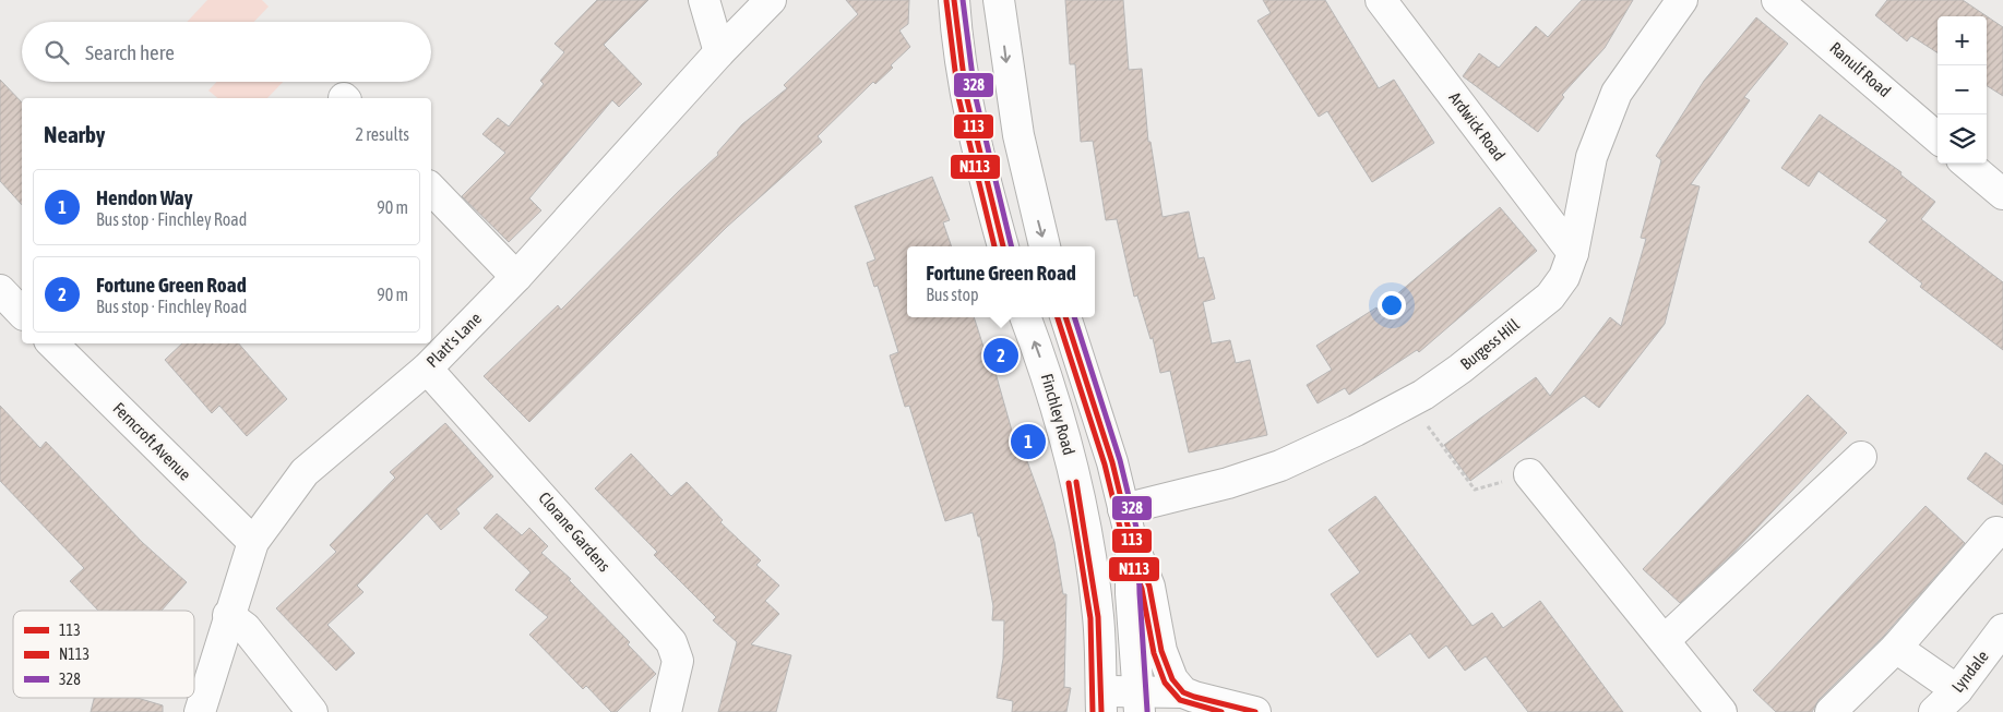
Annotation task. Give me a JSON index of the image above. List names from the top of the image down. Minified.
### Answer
{"streets":{"main road":["Ranulf Road","Ardwick Road","Platt's Lane","Burgess Hill","Finchley Road","Ferncroft Avenue","Clorane Gardens","Lyndale"]},"crossings":[["Ardwick Road","Burgess Hill"],["Platt's Lane","Ferncroft Avenue"],["Platt's Lane","Clorane Gardens"]],"lines":["transit line 113","transit line 328","transit line N113"],"legend":["113","N113","328"],"page":{"map_buttons":["+","−"],"search":"Search here","heading":["Nearby","2 results"],"list":[{"mark":"1","name":"Hendon Way","note":"Bus stop · Finchley Road","value":"90 m"},{"mark":"2","name":"Fortune Green Road","note":"Bus stop · Finchley Road","value":"90 m"}],"popup":["Fortune Green Road","Bus stop"],"pins":["2","1"]}}
